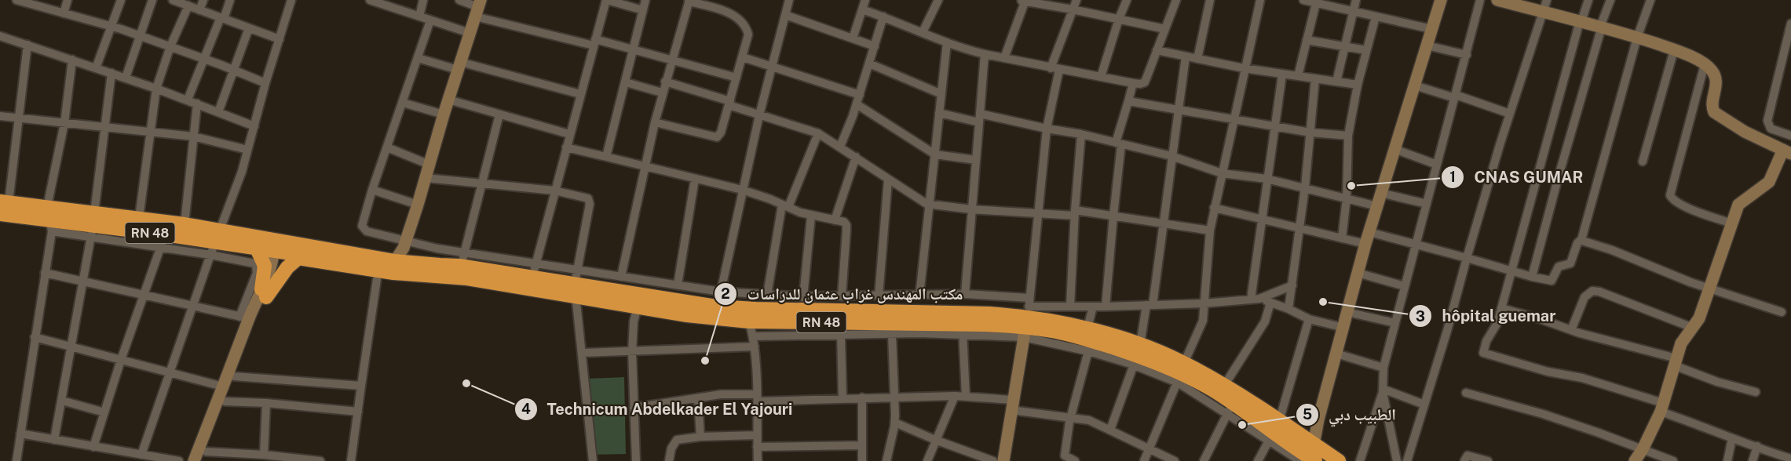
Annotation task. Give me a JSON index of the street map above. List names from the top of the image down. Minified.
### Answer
{"streets":{"highway":["RN 48"]},"places":["CNAS GUMAR","hôpital guemar","مكتب المهندس غراب عثمان للدراسات","Technicum Abdelkader El Yajouri","الطبيب دبي"]}
